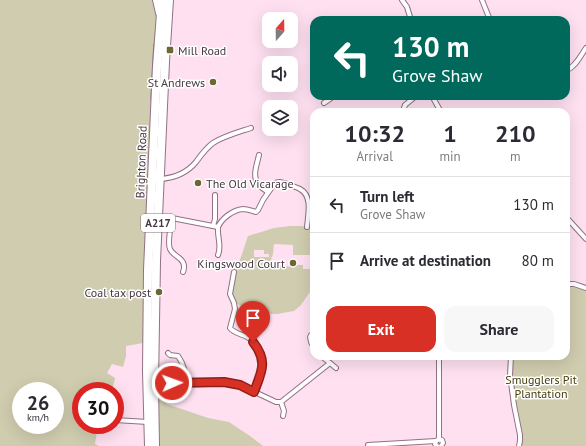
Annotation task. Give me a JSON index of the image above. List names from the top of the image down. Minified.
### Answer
{"streets":{"highway":["Brighton Road","A217"]},"parks":["Smugglers Pit Plantation"],"places":{"transit":["Mill Road"],"other":["St Andrews","The Old Vicarage","Kingswood Court","Coal tax post"]},"north":"top","page":{"turn":["130 m","Grove Shaw"],"eta":["10:32","Arrival","1","min","210","m"],"list":[{"name":"Turn left","note":"Grove Shaw","value":"130 m"},{"name":"Arrive at destination","value":"80 m"}],"buttons":["Exit","Share"],"speed":"26 km/h","limit":"30"}}
